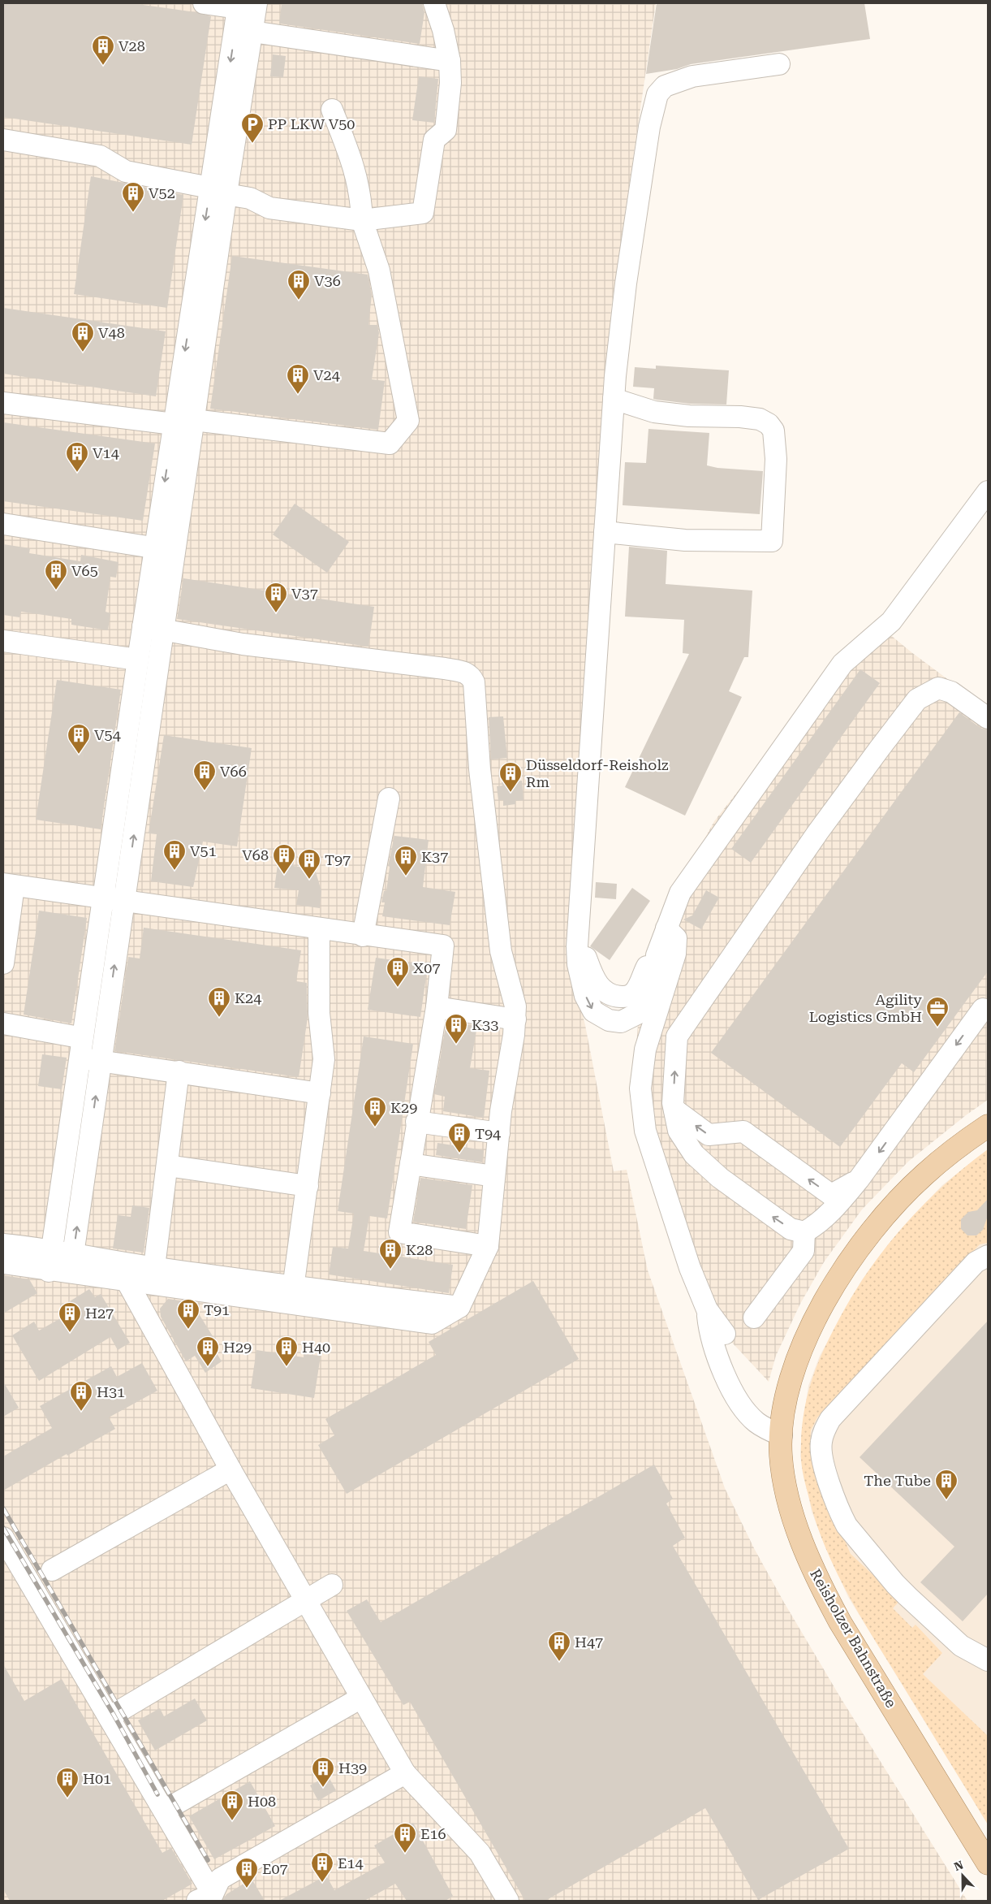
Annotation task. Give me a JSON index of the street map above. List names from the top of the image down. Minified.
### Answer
{"streets":{"main road":["Reisholzer Bahnstraße"]},"places":{"building":["V28","V52","V36","V48","V24","V14","V65","V37","V54","V66","Düsseldorf-Reisholz Rm","V51","V68","K37","T97","X07","K24","K33","K29","T94","K28","T91","H27","H29","H40","H31","The Tube","H47","H39","H01","H08","E16","E14","E07"],"parking":["PP LKW V50"],"office":["Agility Logistics GmbH"]},"north":"top"}
